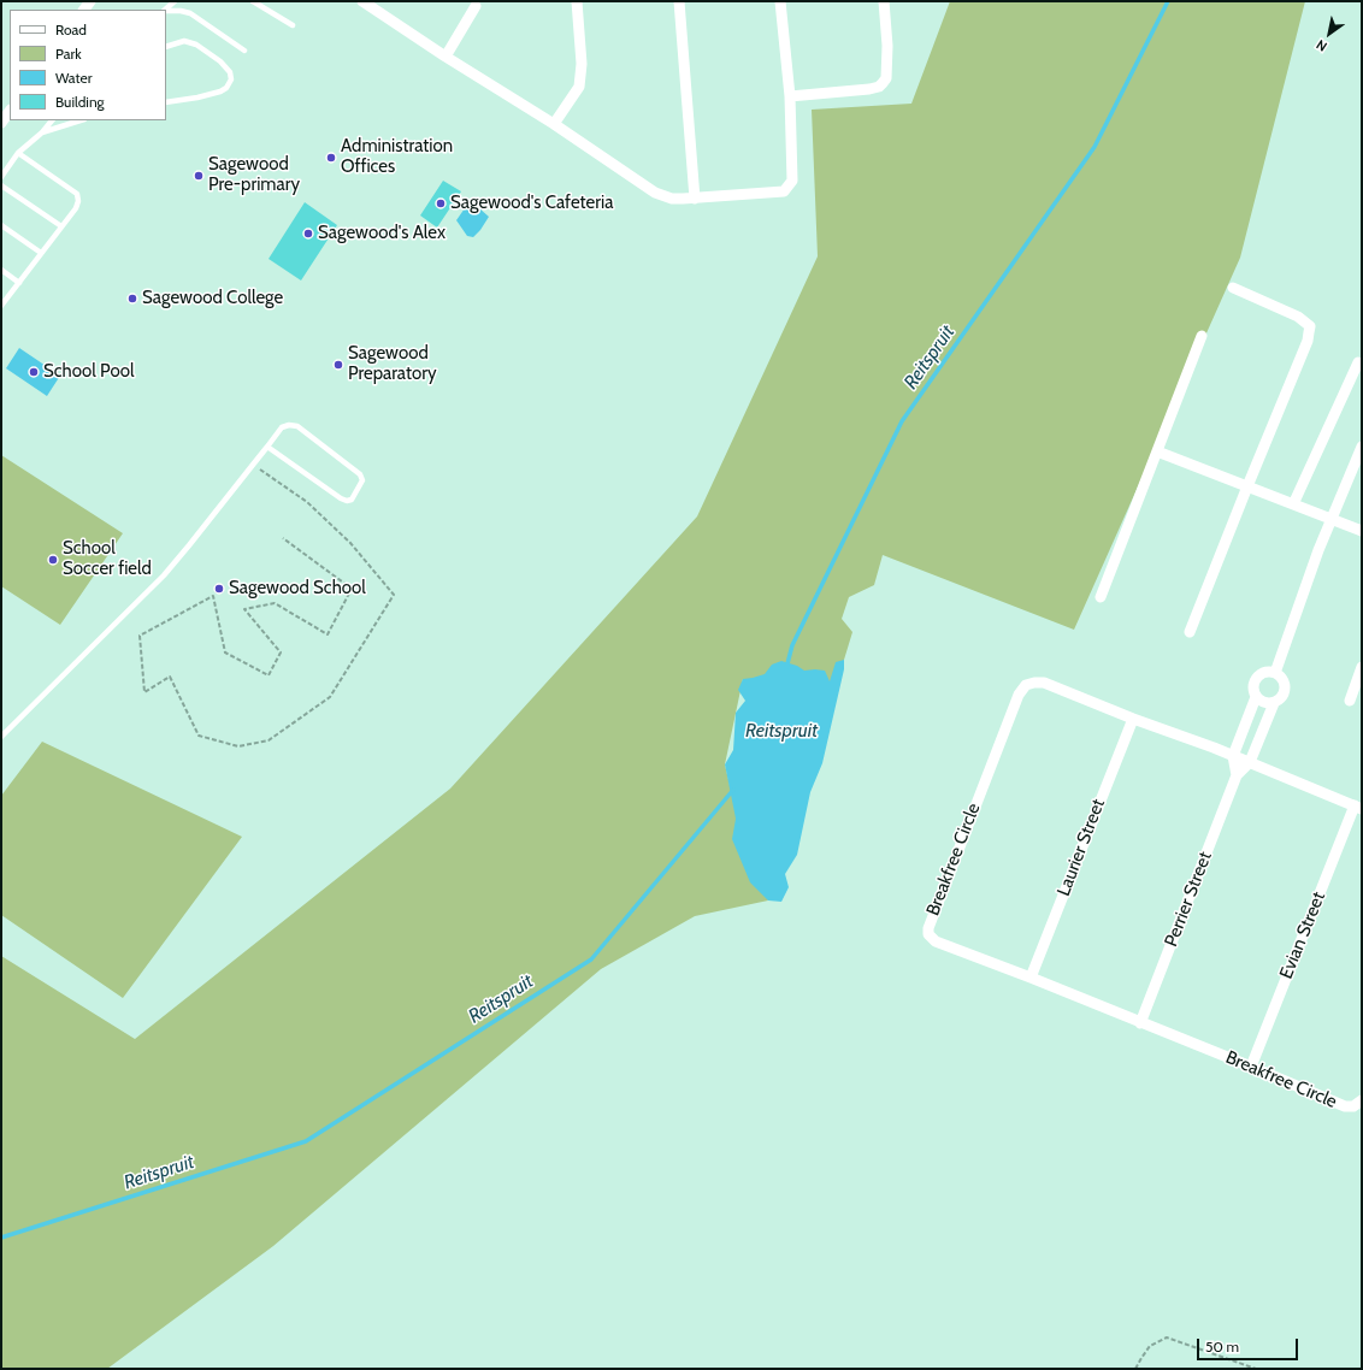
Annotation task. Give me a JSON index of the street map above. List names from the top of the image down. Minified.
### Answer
{"streets":{"street":["Laurier Street","Breakfree Circle","Perrier Street","Evian Street"]},"crossings":[["Laurier Street","Breakfree Circle"],["Breakfree Circle","Perrier Street"],["Breakfree Circle","Evian Street"]],"water":["Reitspruit"],"places":["Administration Offices","Sagewood Pre-primary","Sagewood's Cafeteria","Sagewood's Alex","Sagewood College","Sagewood Preparatory","School Pool","School Soccer field","Sagewood School"],"legend":["Road","Park","Water","Building"],"scale_bar":"50 m","north":"bottom left"}
